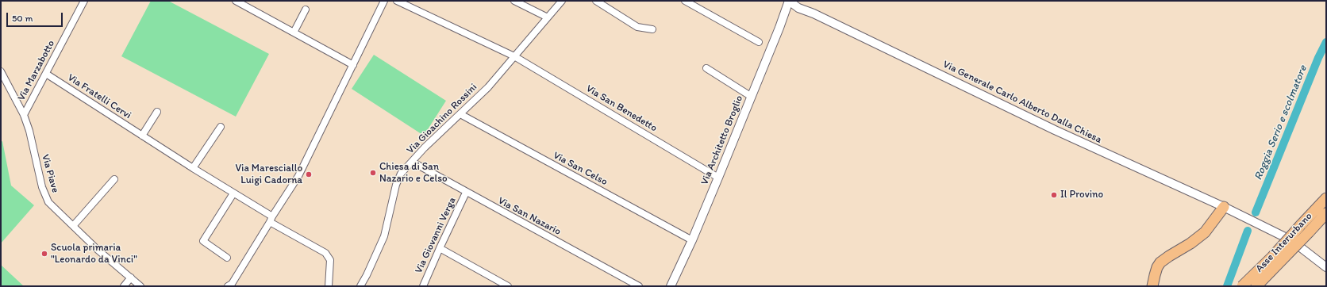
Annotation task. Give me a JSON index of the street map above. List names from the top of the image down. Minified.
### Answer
{"streets":{"highway":["Asse Interurbano"],"street":["Via Marzabotto","Via Fratelli Cervi","Via Generale Carlo Alberto Dalla Chiesa","Via San Benedetto","Via Gioachino Rossini","Via Architetto Broglio","Via San Celso","Via Piave","Via San Nazario","Via Giovanni Verga"]},"crossings":[["Via Marzabotto","Via Fratelli Cervi"],["Via Marzabotto","Via Piave"],["Via Generale Carlo Alberto Dalla Chiesa","Via Architetto Broglio"],["Via San Benedetto","Via Gioachino Rossini"],["Via San Benedetto","Via Architetto Broglio"],["Via Gioachino Rossini","Via San Celso"],["Via Gioachino Rossini","Via San Nazario"],["Via Architetto Broglio","Via San Celso"],["Via San Nazario","Via Giovanni Verga"]],"water":["Roggia Serio e scolmatore"],"places":["Chiesa di San Nazario e Celso","Via Maresciallo Luigi Cadorna","Il Provino","Scuola primaria \"Leonardo da Vinci\""],"scale_bar":"50 m"}
